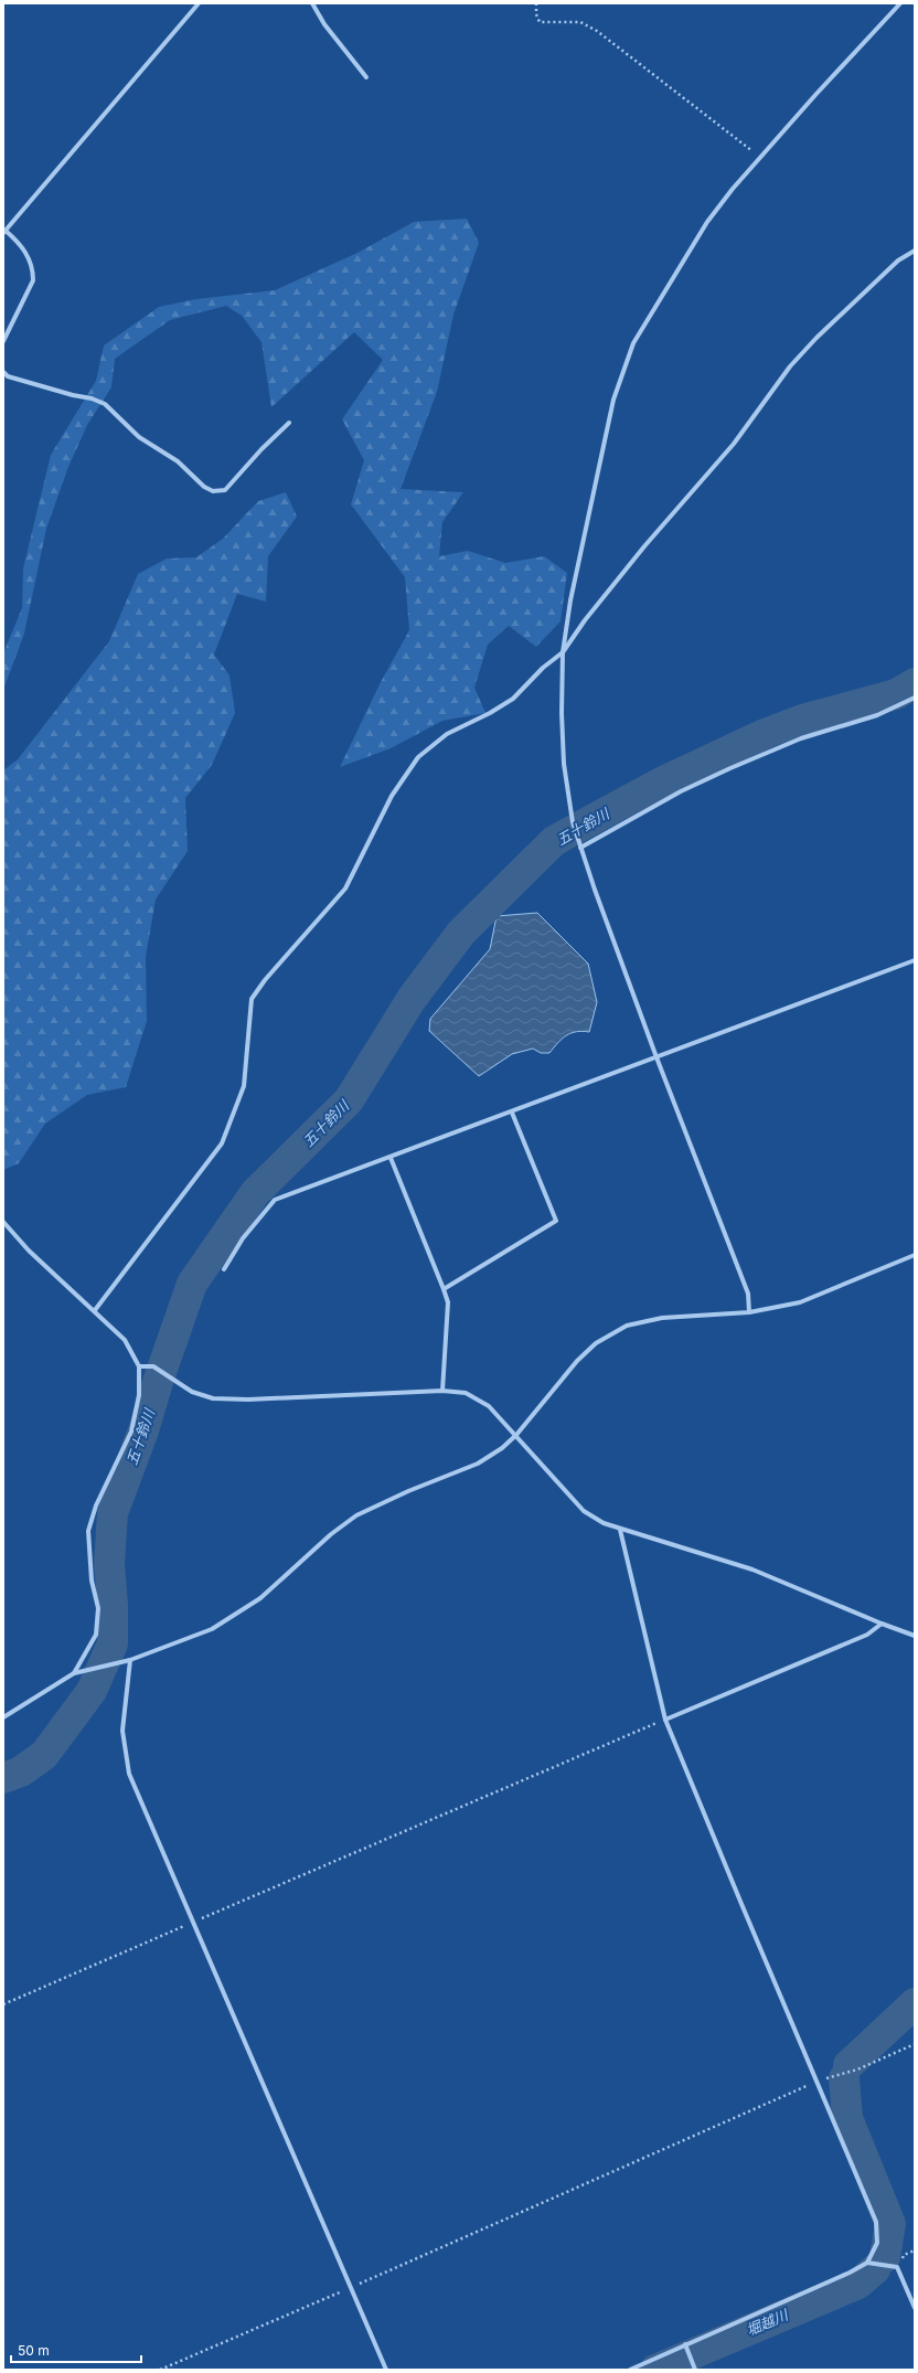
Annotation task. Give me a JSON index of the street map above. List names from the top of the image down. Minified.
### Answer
{"water":["五十鈴川","堀越川"],"scale_bar":"50 m"}
